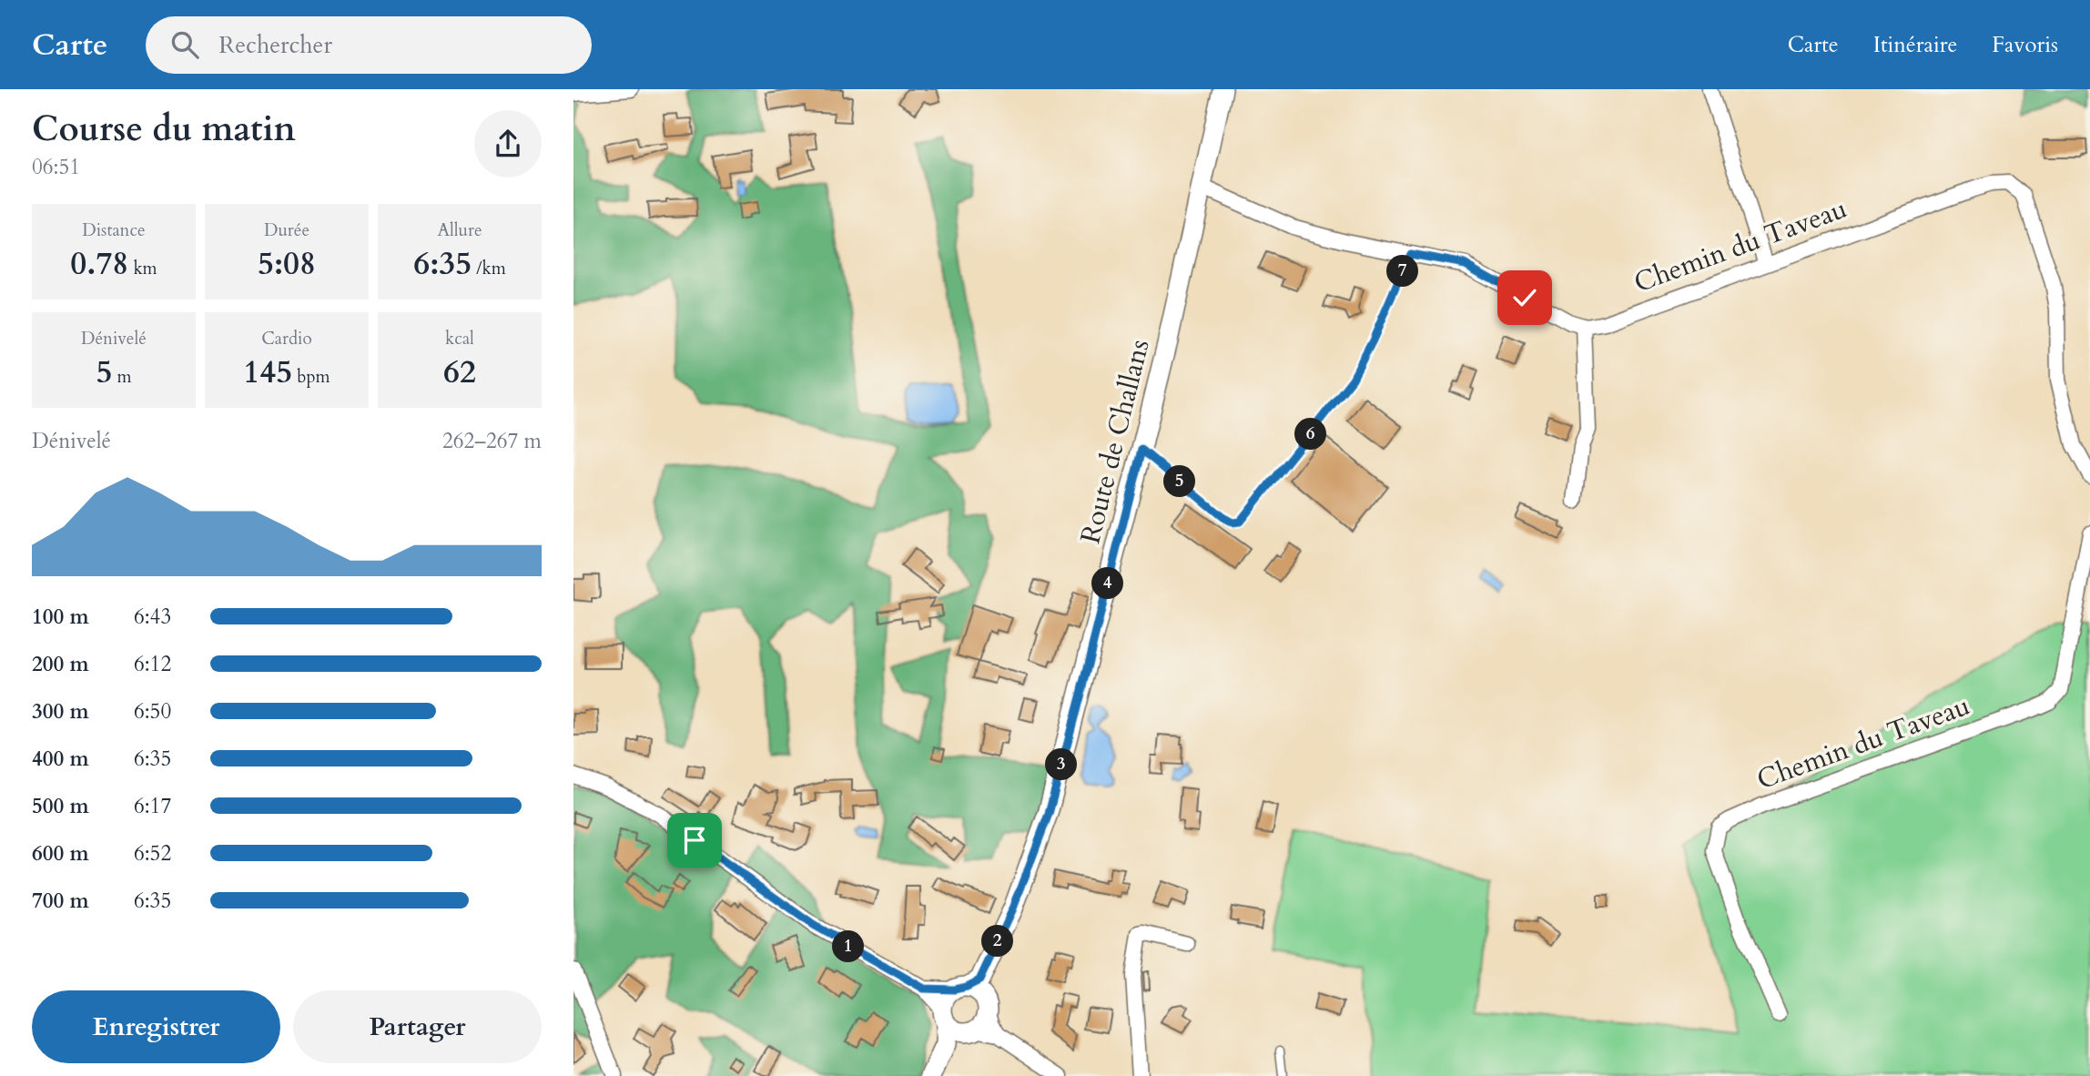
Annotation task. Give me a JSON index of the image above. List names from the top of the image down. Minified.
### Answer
{"streets":{"main road":["Route de Challans"],"street":["Chemin du Taveau"]},"page":{"header":"Carte","search":"Rechercher","nav":["Carte","Itinéraire","Favoris"],"heading":["Course du matin","06:51"],"stats":[["Distance","0.78 km"],["Durée","5:08"],["Allure","6:35 /km"],["Dénivelé","5 m"],["Cardio","145 bpm"],["kcal","62"]],"pins":["7","6","5","4","3","2","1"],"chart":["Dénivelé","262–267 m"],"list":[{"name":"100 m","note":"6:43"},{"name":"200 m","note":"6:12"},{"name":"300 m","note":"6:50"},{"name":"400 m","note":"6:35"},{"name":"500 m","note":"6:17"},{"name":"600 m","note":"6:52"},{"name":"700 m","note":"6:35"}],"buttons":["Enregistrer","Partager"]}}
